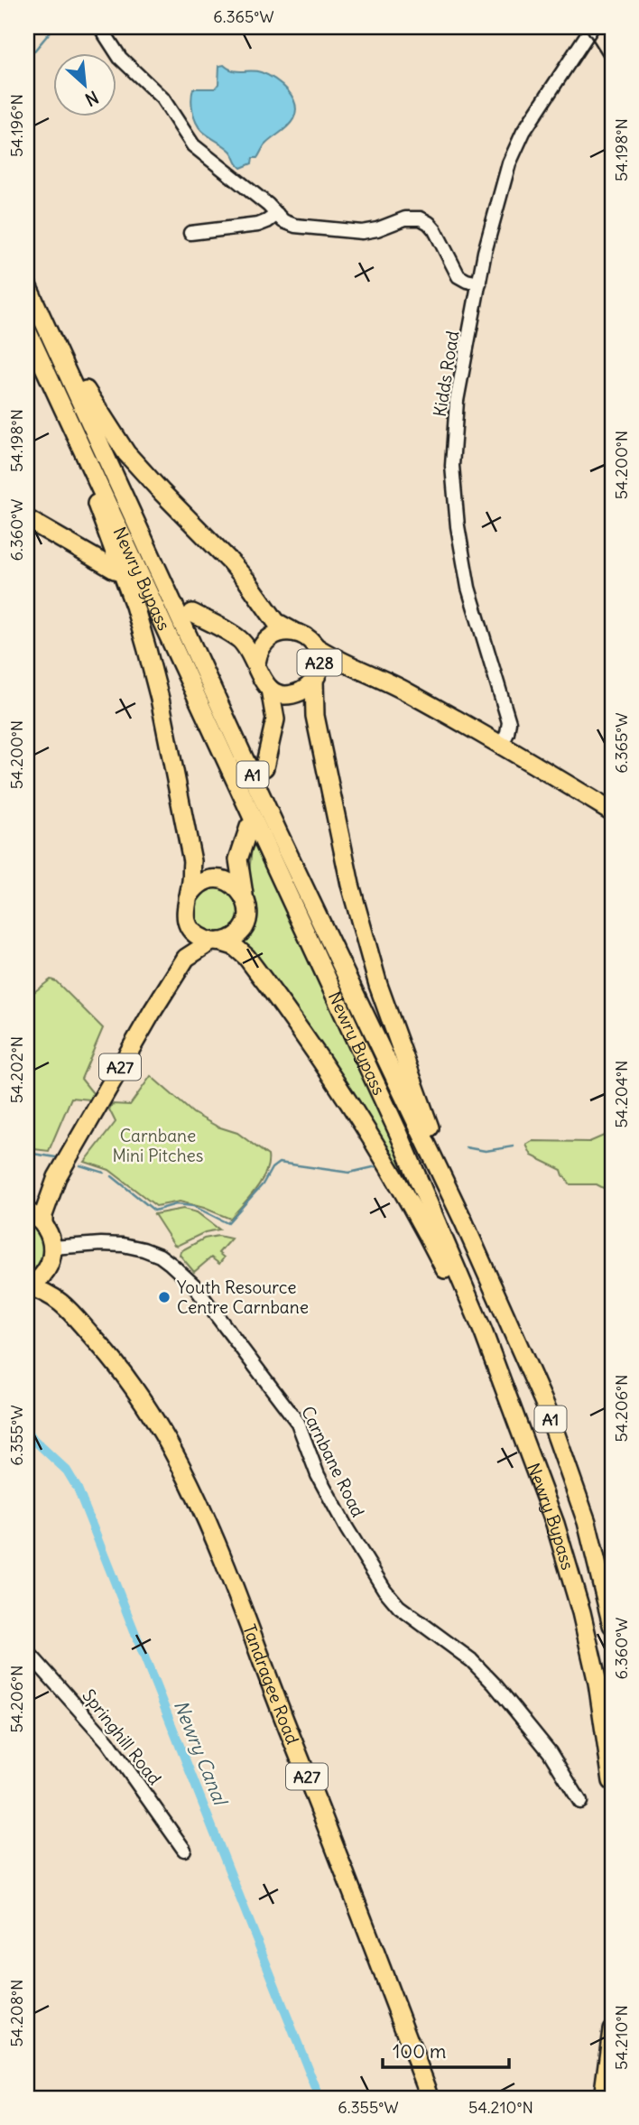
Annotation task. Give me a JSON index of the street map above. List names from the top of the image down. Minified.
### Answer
{"streets":{"highway":["Newry Bypass","A28","A1","A27","Tandragee Road"],"street":["Kidds Road","Carnbane Road","Springhill Road"]},"crossings":[["Kidds Road","A28"],["A27","Carnbane Road"],["A27","Tandragee Road"]],"water":["Newry Canal"],"parks":["Carnbane Mini Pitches"],"places":["Youth Resource Centre Carnbane"],"scale_bar":"100 m","north":"bottom right","coordinates":["6.365°W","54.196°N","54.198°N","54.200°N","6.360°W","54.202°N","54.204°N","54.206°N","6.355°W","54.208°N","54.210°N"]}
